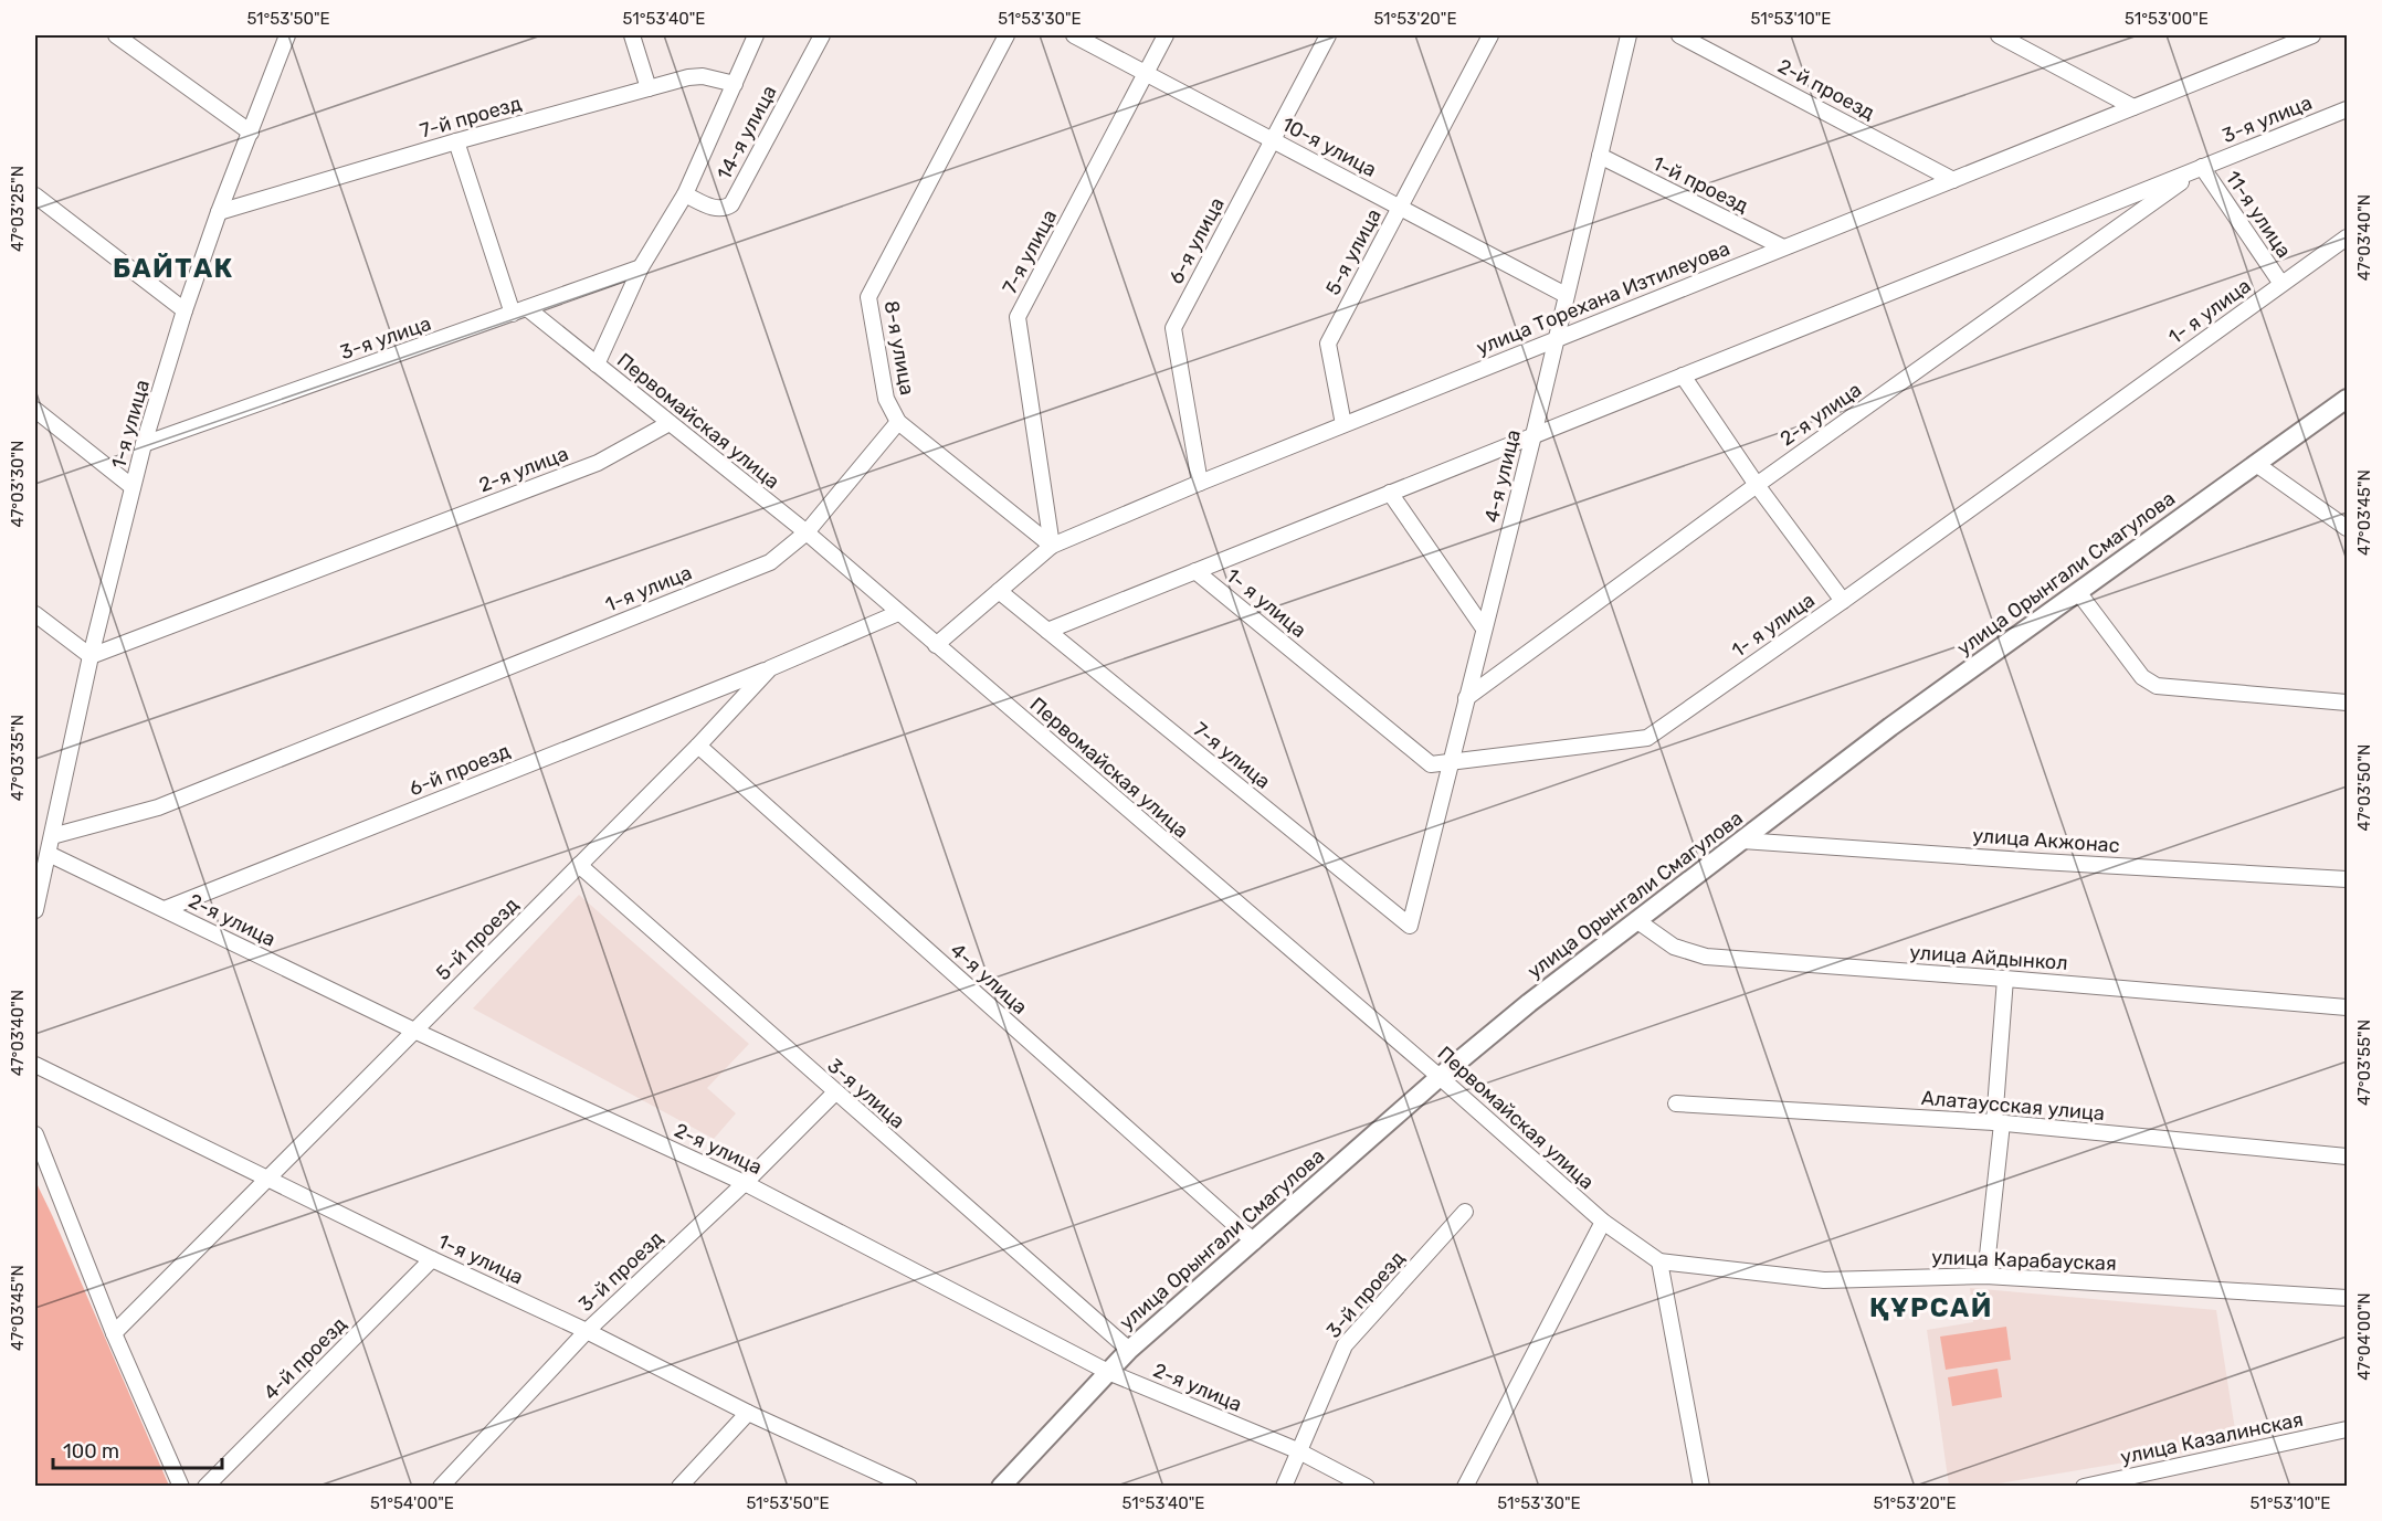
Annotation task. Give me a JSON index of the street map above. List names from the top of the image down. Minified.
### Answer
{"streets":{"main road":["улица Орынгали Смагулова"],"street":["2-й проезд","7-й проезд","3-я улица","14-я улица","10-я улица","1-й проезд","11-я улица","6-я улица","7-я улица","5-я улица","улица Торехана Изтилеуова","1- я улица","8-я улица","2-я улица","Первомайская улица","1-я улица","4-я улица","6-й проезд","улица Акжонас","5-й проезд","улица Айдынкол","Алатаусская улица","улица Карабауская","3-й проезд","4-й проезд","улица Казалинская"]},"crossings":[["2-й проезд","улица Торехана Изтилеуова"],["7-й проезд","1-я улица"],["3-я улица","11-я улица"],["3-я улица","2-я улица"],["3-я улица","Первомайская улица"],["3-я улица","1-я улица"],["3-я улица","улица Орынгали Смагулова"],["3-я улица","5-й проезд"],["3-я улица","3-й проезд"],["10-я улица","6-я улица"],["10-я улица","7-я улица"],["10-я улица","5-я улица"],["10-я улица","4-я улица"],["1-й проезд","улица Торехана Изтилеуова"],["1-й проезд","4-я улица"],["11-я улица","1- я улица"],["11-я улица","2-я улица"],["6-я улица","улица Торехана Изтилеуова"],["7-я улица","улица Торехана Изтилеуова"],["7-я улица","8-я улица"],["7-я улица","4-я улица"],["5-я улица","улица Торехана Изтилеуова"],["улица Торехана Изтилеуова","8-я улица"],["улица Торехана Изтилеуова","Первомайская улица"],["улица Торехана Изтилеуова","4-я улица"],["1- я улица","4-я улица"],["8-я улица","1-я улица"],["2-я улица","Первомайская улица"],["2-я улица","1-я улица"],["2-я улица","4-я улица"],["2-я улица","улица Орынгали Смагулова"],["2-я улица","6-й проезд"],["2-я улица","5-й проезд"],["2-я улица","3-й проезд"],["Первомайская улица","1-я улица"],["Первомайская улица","улица Орынгали Смагулова"],["Первомайская улица","5-й проезд"],["Первомайская улица","улица Карабауская"],["1-я улица","5-й проезд"],["1-я улица","3-й проезд"],["1-я улица","4-й проезд"],["4-я улица","улица Орынгали Смагулова"],["4-я улица","5-й проезд"],["улица Орынгали Смагулова","улица Акжонас"],["улица Орынгали Смагулова","улица Айдынкол"],["6-й проезд","5-й проезд"]],"districts":["БАЙТАК","ҚҰРСАЙ"],"scale_bar":"100 m","coordinates":["51°53'50\"E","51°53'40\"E","51°53'30\"E","51°53'20\"E","51°53'10\"E","51°53'00\"E","47°03'25\"N","47°03'40\"N","47°03'30\"N","47°03'45\"N","47°03'35\"N","47°03'50\"N","47°03'55\"N","47°04'00\"N","51°54'00\"E"]}
